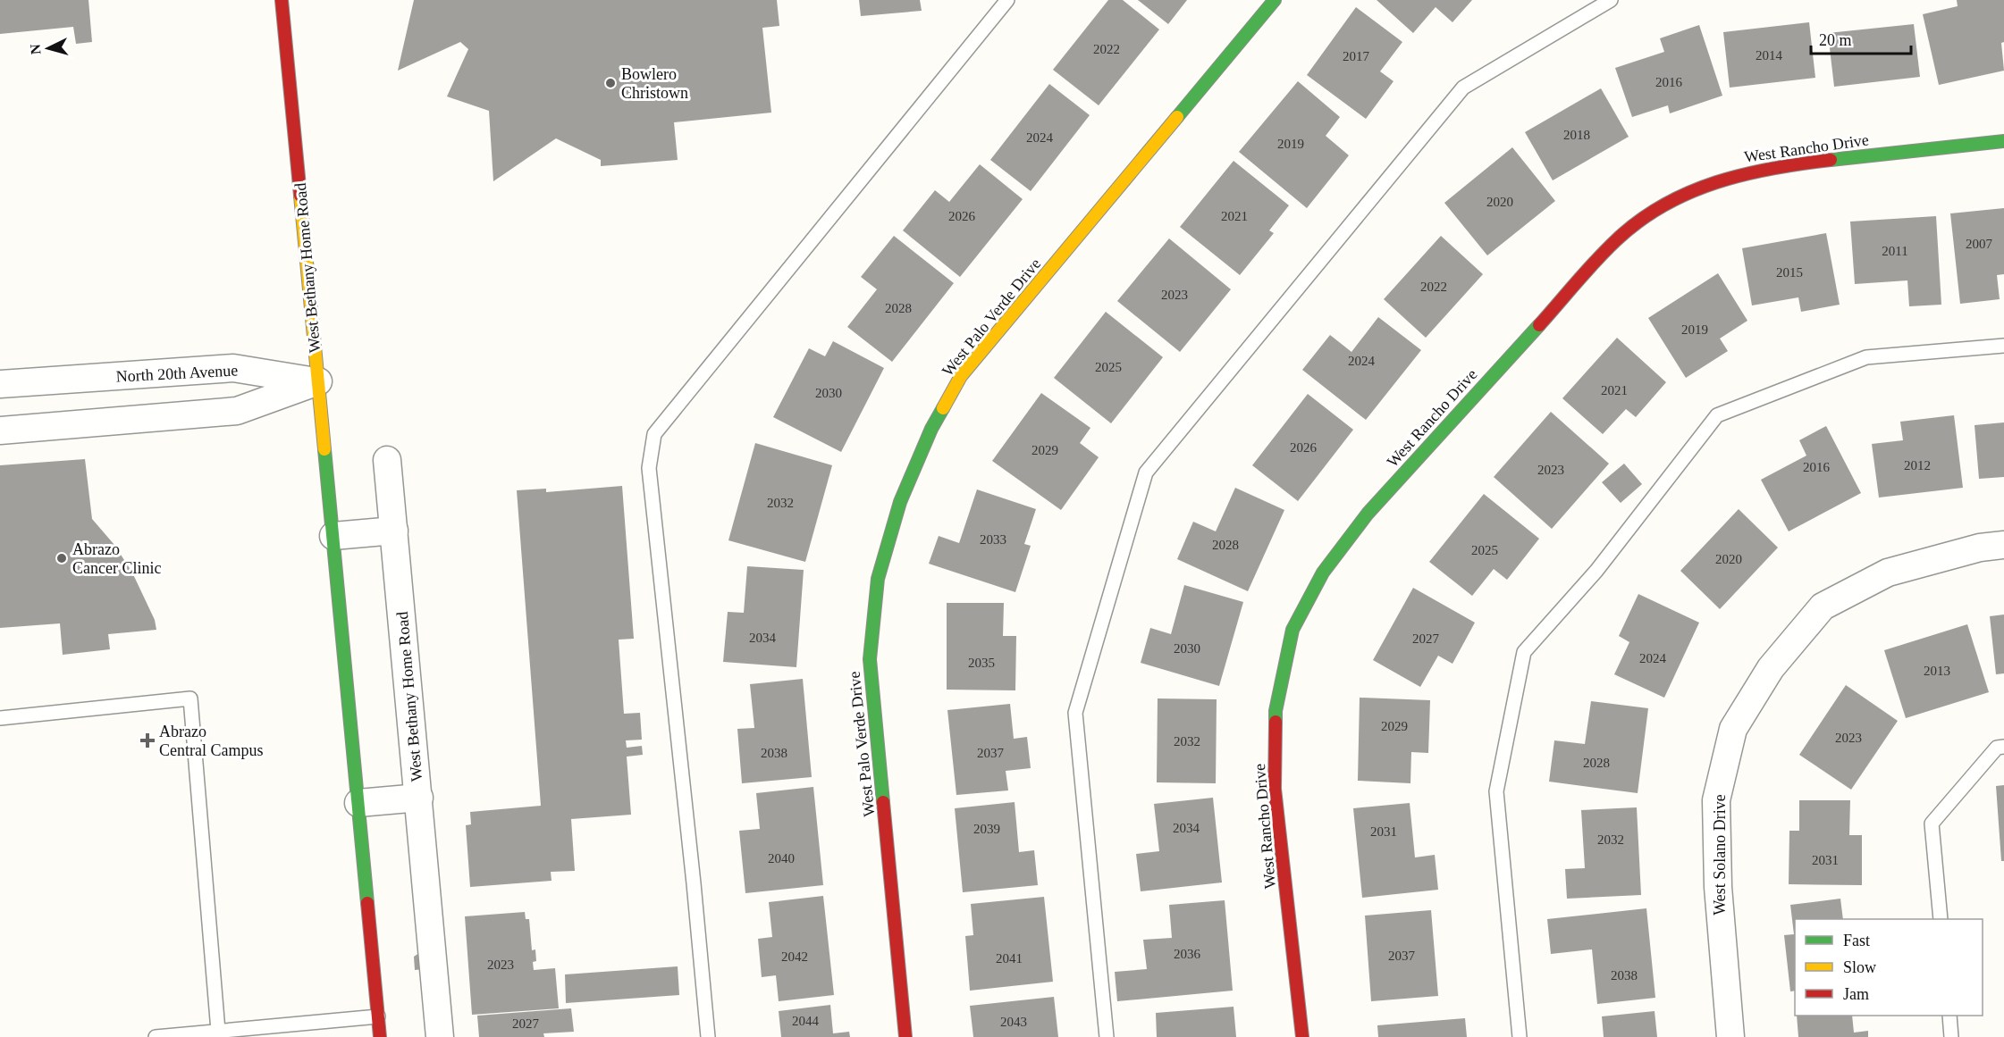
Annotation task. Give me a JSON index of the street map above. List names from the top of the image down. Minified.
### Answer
{"streets":{"street":["West Rancho Drive","West Bethany Home Road","West Palo Verde Drive","North 20th Avenue","West Solano Drive"]},"crossings":[["West Bethany Home Road","North 20th Avenue"]],"places":{"other":["Bowlero Christown","Abrazo Cancer Clinic"],"health":["Abrazo Central Campus"]},"house_numbers":["2022","2014","2017","2016","2018","2024","2019","2020","2026","2021","2007","2011","2015","2022","2023","2028","2019","2024","2025","2021","2030","2026","2029","2012","2016","2023","2032","2033","2028","2025","2020","2034","2027","2030","2024","2035","2013","2029","2023","2032","2038","2037","2028","2034","2039","2031","2032","2040","2031","2036","2037","2042","2041","2023","2038","2044","2043","2027"],"legend":["Fast","Slow","Jam"],"scale_bar":"20 m","north":"left"}
